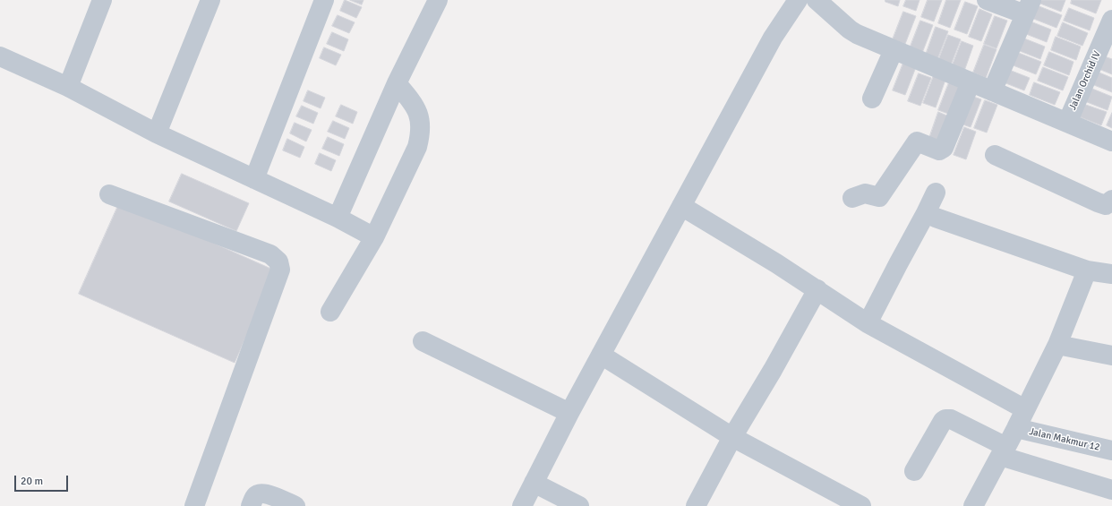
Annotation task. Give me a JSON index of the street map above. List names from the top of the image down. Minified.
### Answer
{"streets":{"street":["Jalan Orchid IV","Jalan Makmur 12"]},"scale_bar":"20 m"}
